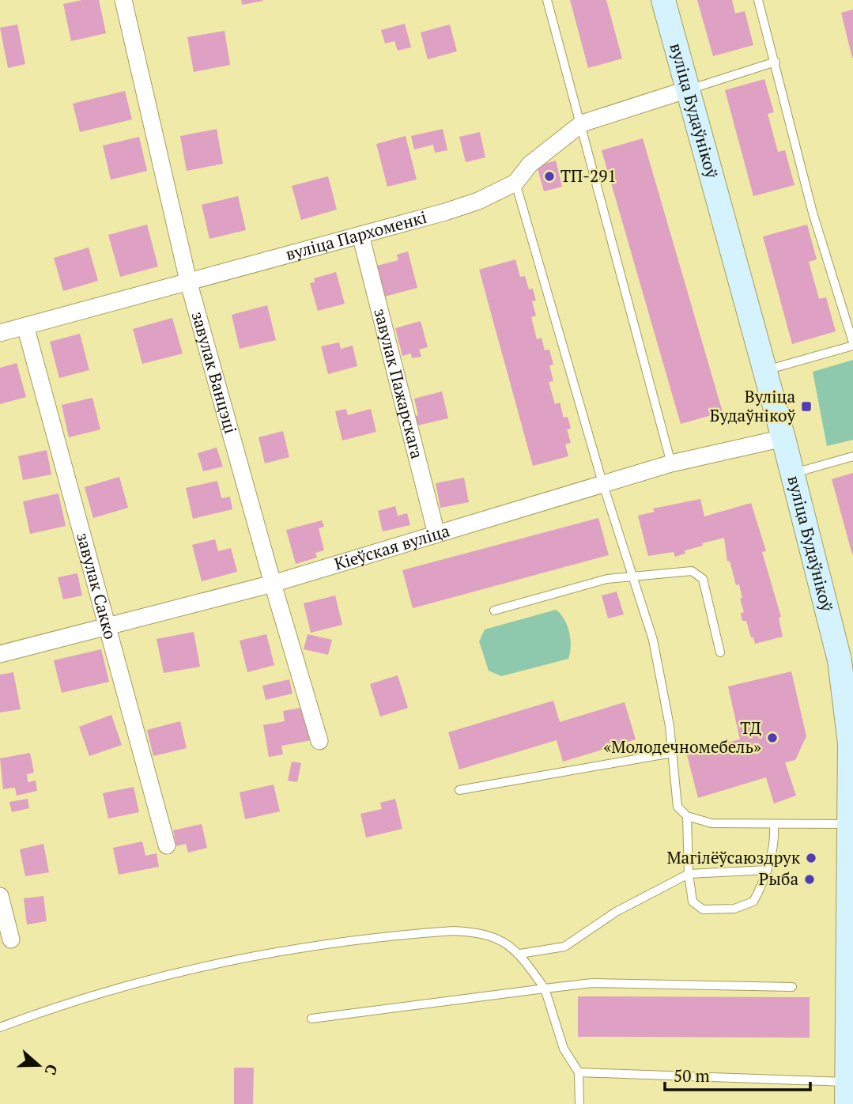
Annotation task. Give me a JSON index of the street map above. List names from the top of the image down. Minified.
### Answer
{"streets":{"main road":["вуліца Будаўнікоў"],"street":["вуліца Пархоменкі","завулак Ванцэці","завулак Пажарскага","Кіеўская вуліца","завулак Сакко"]},"crossings":[["вуліца Будаўнікоў","вуліца Пархоменкі"],["вуліца Будаўнікоў","Кіеўская вуліца"],["вуліца Пархоменкі","завулак Ванцэці"],["вуліца Пархоменкі","завулак Пажарскага"],["вуліца Пархоменкі","завулак Сакко"],["завулак Ванцэці","Кіеўская вуліца"],["завулак Пажарскага","Кіеўская вуліца"],["Кіеўская вуліца","завулак Сакко"]],"places":{"other":["ТП-291","ТД «Молодечномебель»","Магілёўсаюздрук","Рыба"],"transit":["Вуліца Будаўнікоў"]},"scale_bar":"50 m","north":"right"}
